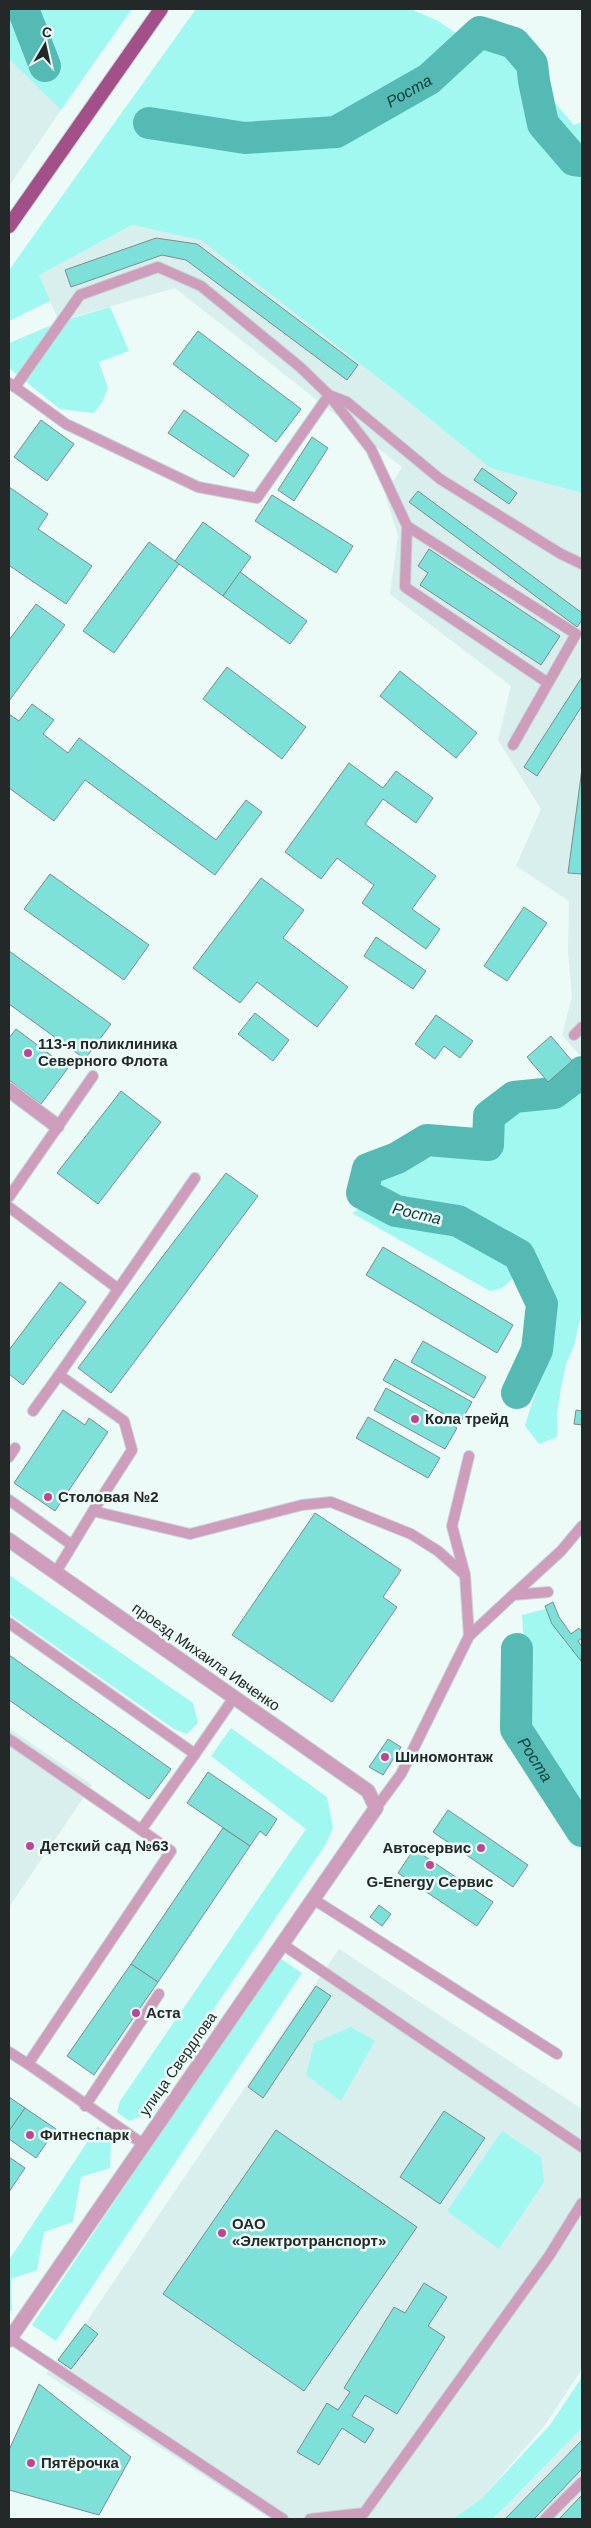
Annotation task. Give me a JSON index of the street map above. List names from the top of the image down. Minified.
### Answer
{"streets":{"street":["проезд Михаила Ивченко","улица Свердлова"]},"crossings":[["проезд Михаила Ивченко","улица Свердлова"]],"water":["Роста"],"places":["113-я поликлиника Северного Флота","Кола трейд","Столовая №2","Шиномонтаж","Детский сад №63","Автосервис","G-Energy Сервис","Аста","Фитнеспарк","ОАО «Электротранспорт»","Пятёрочка"],"north":"top"}
